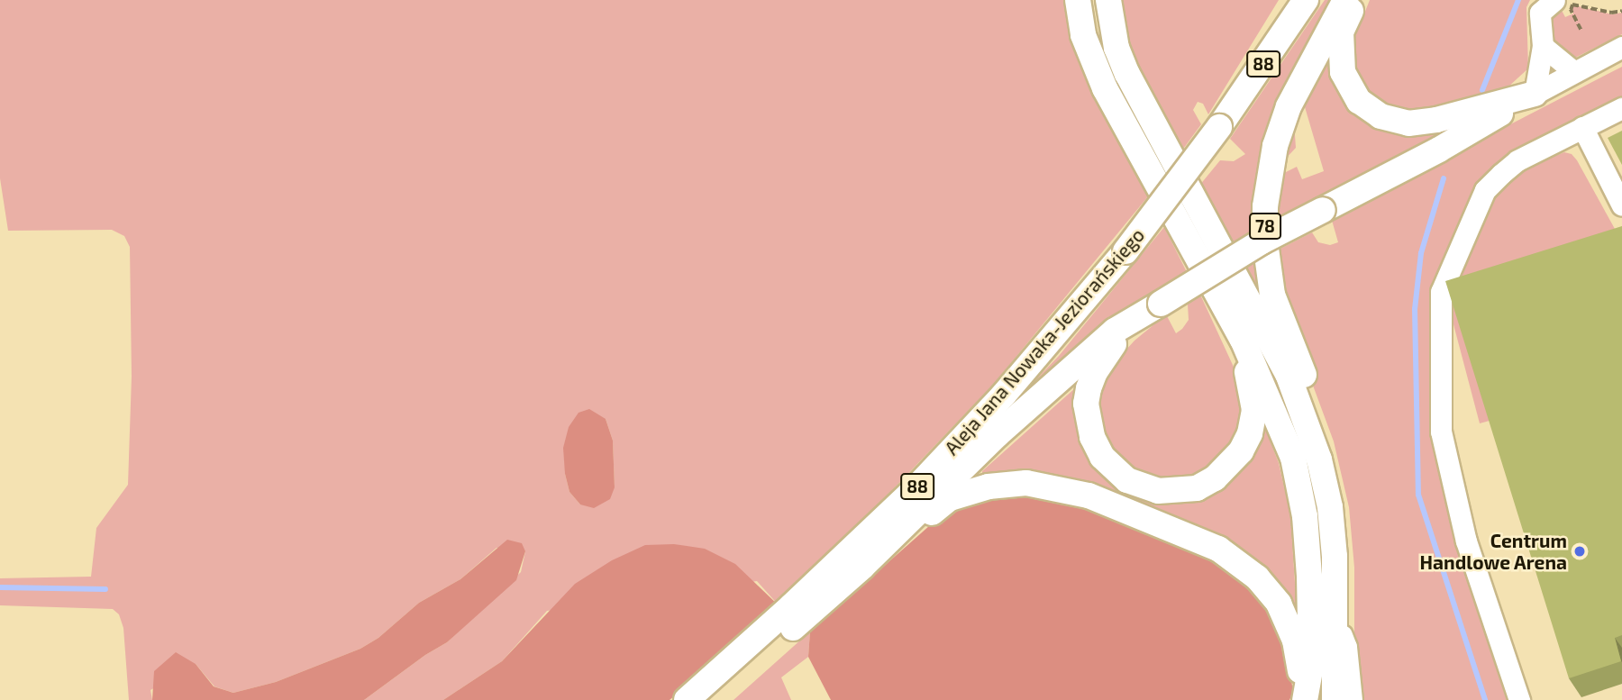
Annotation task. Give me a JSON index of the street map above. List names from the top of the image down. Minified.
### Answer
{"streets":{"main road":["88","78","Aleja Jana Nowaka-Jeziorańskiego"]},"places":["Centrum Handlowe Arena"]}
